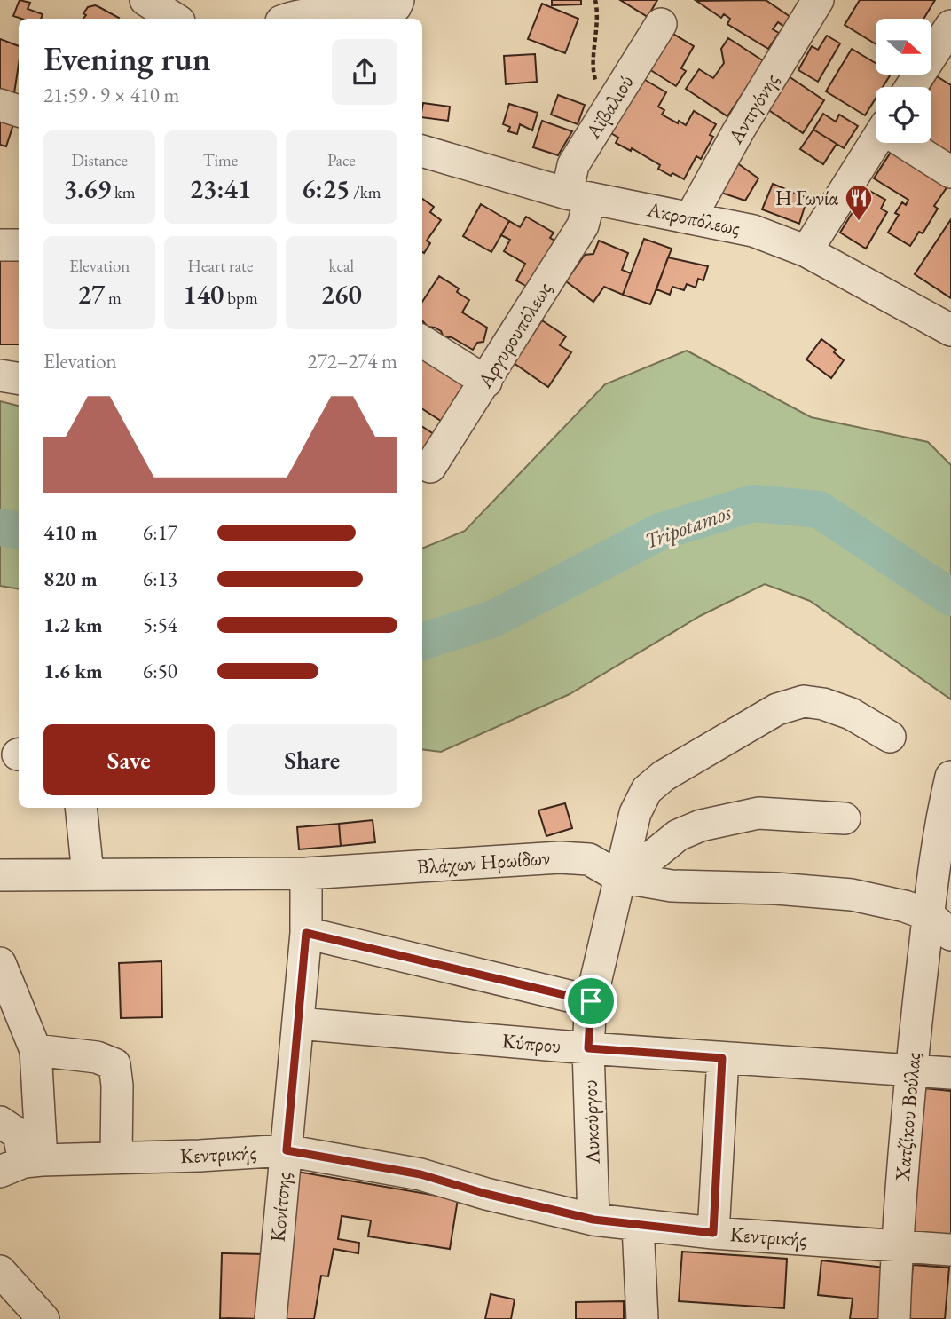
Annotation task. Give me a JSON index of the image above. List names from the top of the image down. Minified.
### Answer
{"streets":{"street":["Αϊβαλιού","Αντιγόνης","Ακροπόλεως","Αργυρουπόλεως","Βλάχων Ηρωίδων","Κύπρου","Χατζίκου Βούλας","Λυκούργου","Κεντρικής","Κονίτσης"]},"crossings":[["Αϊβαλιού","Ακροπόλεως"],["Αϊβαλιού","Αργυρουπόλεως"],["Αντιγόνης","Ακροπόλεως"],["Ακροπόλεως","Αργυρουπόλεως"],["Βλάχων Ηρωίδων","Χατζίκου Βούλας"],["Βλάχων Ηρωίδων","Λυκούργου"],["Βλάχων Ηρωίδων","Κονίτσης"],["Κύπρου","Χατζίκου Βούλας"],["Κύπρου","Λυκούργου"],["Κύπρου","Κονίτσης"],["Χατζίκου Βούλας","Κεντρικής"],["Λυκούργου","Κεντρικής"],["Κεντρικής","Κονίτσης"]],"water":["Tripotamos"],"places":{"restaurant":["Η Γωνία"]},"north":"right","page":{"heading":["Evening run","21:59 · 9 × 410 m"],"stats":[["Distance","3.69 km"],["Time","23:41"],["Pace","6:25 /km"],["Elevation","27 m"],["Heart rate","140 bpm"],["kcal","260"]],"chart":["Elevation","272–274 m"],"list":[{"name":"410 m","note":"6:17"},{"name":"820 m","note":"6:13"},{"name":"1.2 km","note":"5:54"},{"name":"1.6 km","note":"6:50"}],"buttons":["Save","Share"]}}
